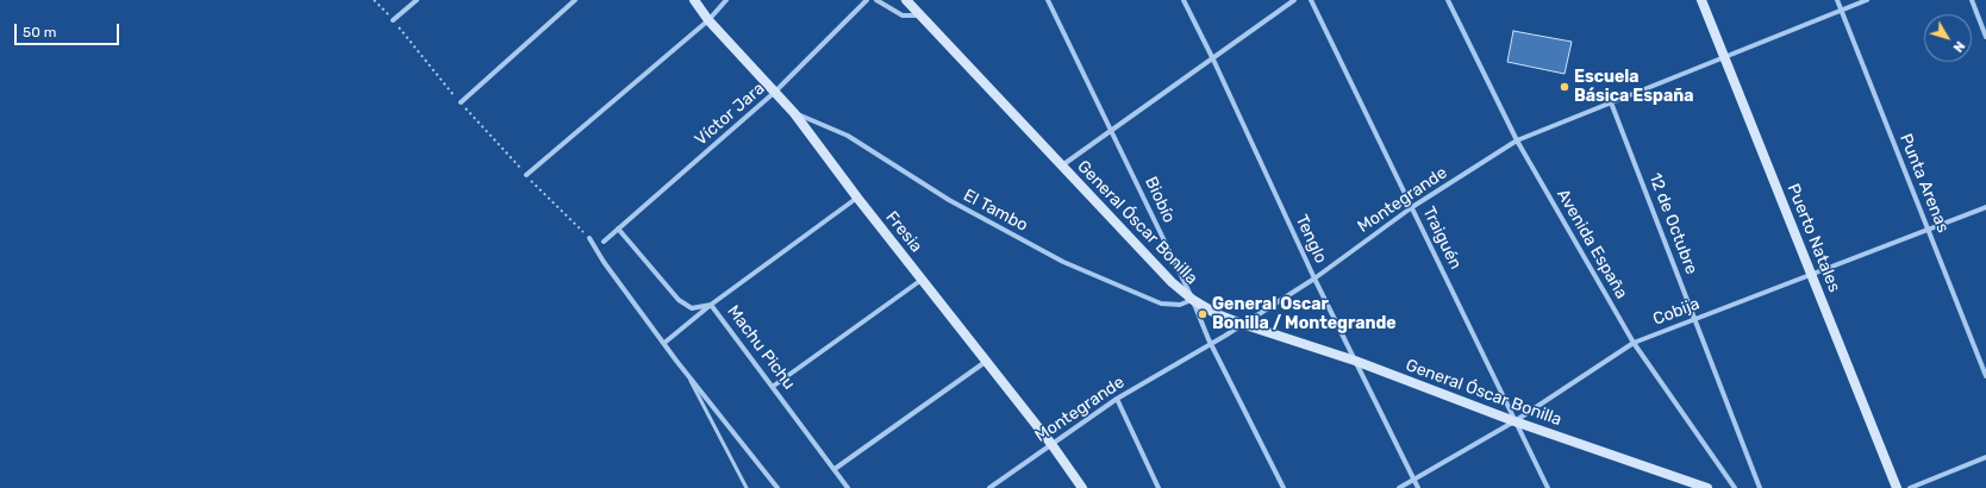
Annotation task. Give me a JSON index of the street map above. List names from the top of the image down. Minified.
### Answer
{"streets":{"street":["Víctor Jara","Punta Arenas","Biobío","Montegrande","El Tambo","General Óscar Bonilla","12 de Octubre","Fresia","Traiguén","Puerto Natales","Tenglo","Avenida España","Cobija","Machu Pichu"]},"crossings":[["Víctor Jara","Fresia"],["Víctor Jara","Machu Pichu"],["Punta Arenas","Montegrande"],["Punta Arenas","Cobija"],["Biobío","Montegrande"],["Biobío","El Tambo"],["Biobío","General Óscar Bonilla"],["Montegrande","General Óscar Bonilla"],["Montegrande","12 de Octubre"],["Montegrande","Fresia"],["Montegrande","Traiguén"],["Montegrande","Puerto Natales"],["Montegrande","Tenglo"],["Montegrande","Avenida España"],["El Tambo","General Óscar Bonilla"],["El Tambo","Fresia"],["General Óscar Bonilla","Traiguén"],["General Óscar Bonilla","Tenglo"],["General Óscar Bonilla","Cobija"],["12 de Octubre","Cobija"],["Traiguén","Cobija"],["Puerto Natales","Cobija"],["Tenglo","Cobija"],["Avenida España","Cobija"]],"places":["Escuela Básica España","General Oscar Bonilla / Montegrande"],"scale_bar":"50 m","north":"bottom right"}
